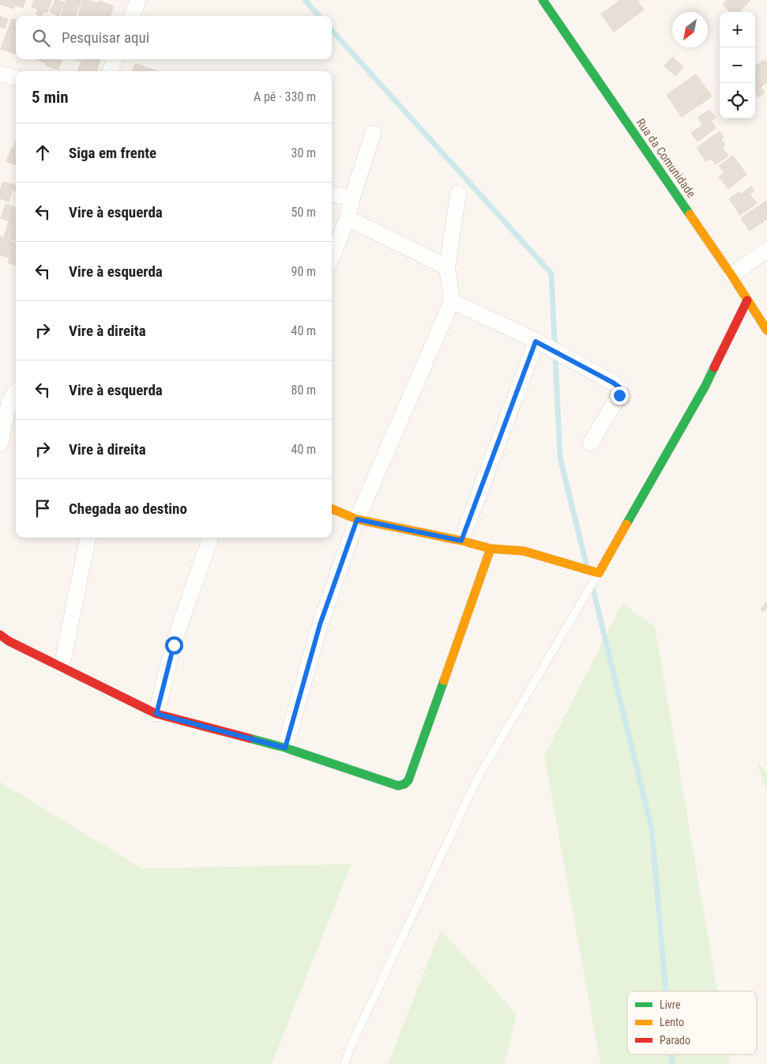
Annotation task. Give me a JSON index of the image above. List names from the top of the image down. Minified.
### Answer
{"streets":{"street":["Rua da Comunidade"]},"legend":["Livre","Lento","Parado"],"north":"bottom left","page":{"map_buttons":["+","−"],"search":"Pesquisar aqui","heading":["5 min","A pé · 330 m"],"list":[["Siga em frente","30 m"],["Vire à esquerda","50 m"],["Vire à esquerda","90 m"],["Vire à direita","40 m"],["Vire à esquerda","80 m"],["Vire à direita","40 m"],"Chegada ao destino"]}}
